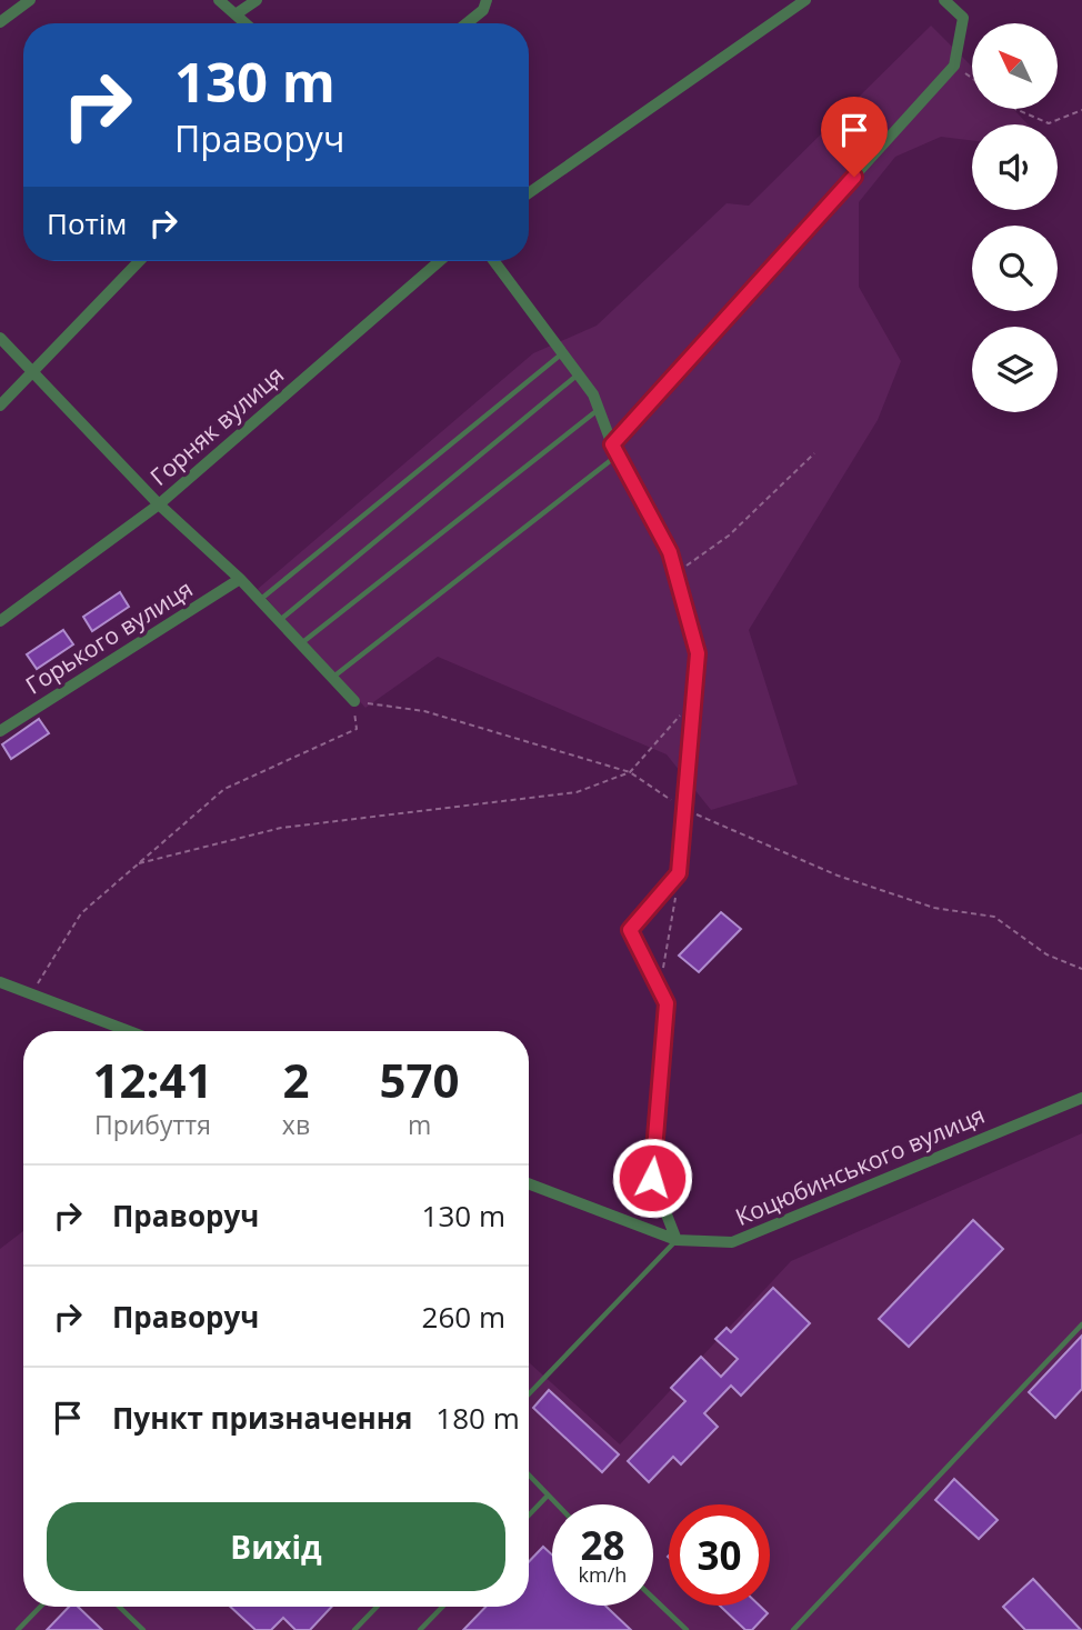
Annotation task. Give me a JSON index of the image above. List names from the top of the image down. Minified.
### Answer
{"streets":{"street":["Горняк вулиця","Горького вулиця","Коцюбинського вулиця"]},"north":"top left","page":{"turn":["130 m","Праворуч"],"then":"Потім","eta":["12:41","Прибуття","2","хв","570","m"],"list":[{"name":"Праворуч","value":"130 m"},{"name":"Праворуч","value":"260 m"},{"name":"Пункт призначення","value":"180 m"}],"buttons":"Вихід","speed":"28 km/h","limit":"30"}}
